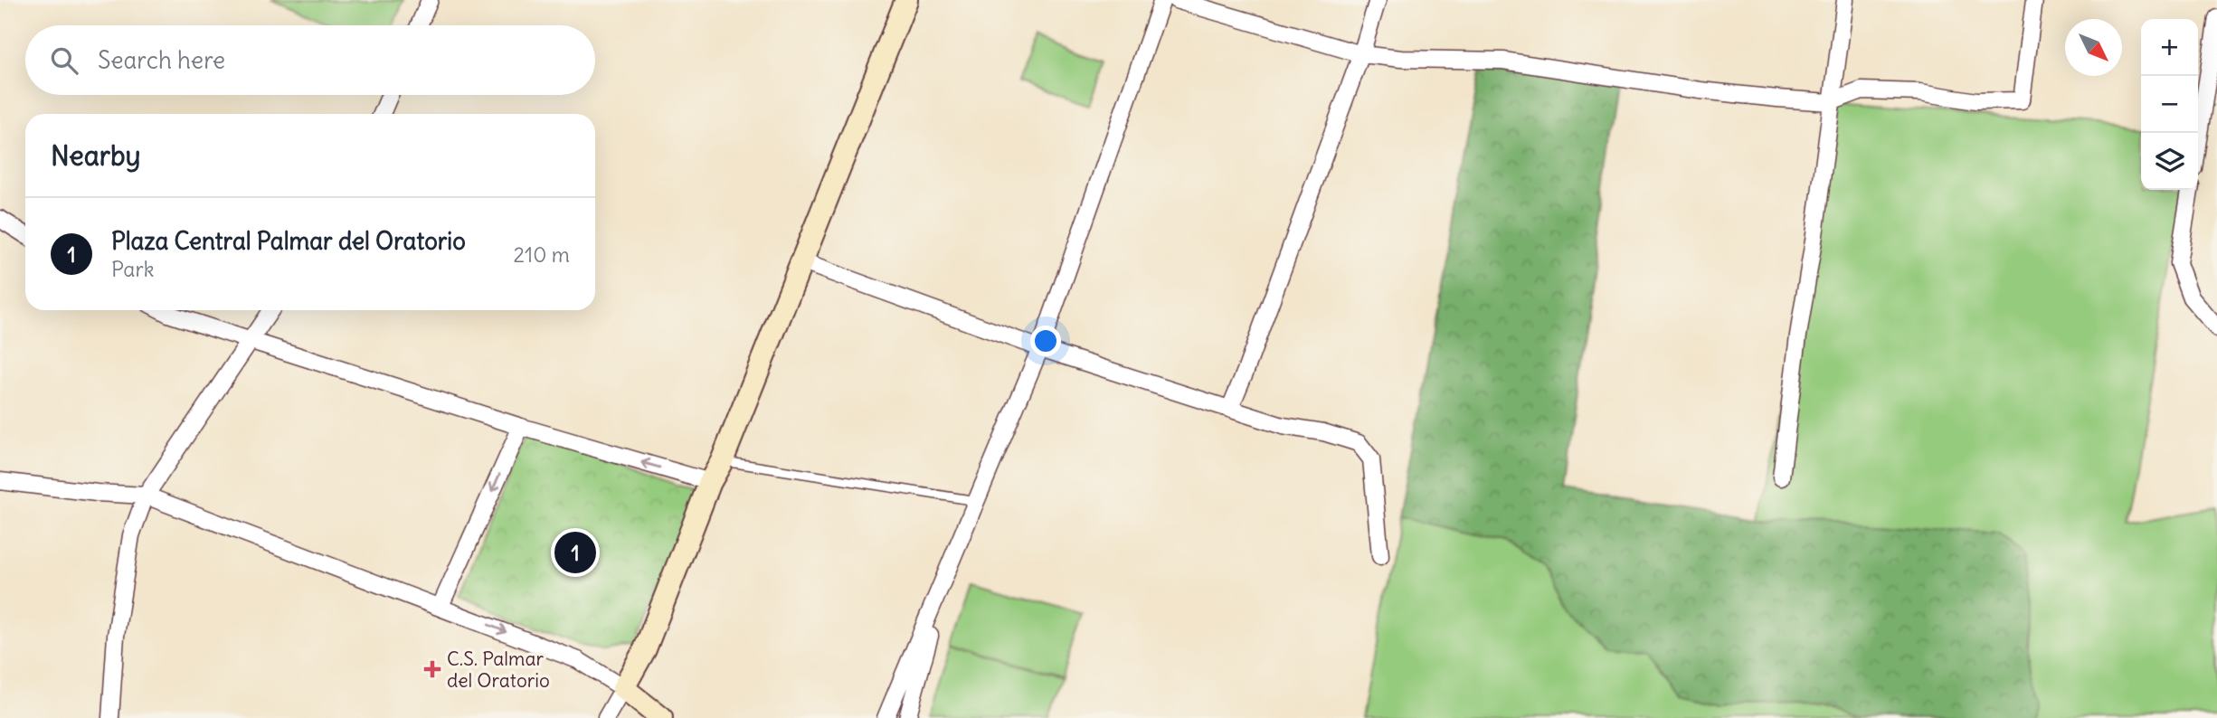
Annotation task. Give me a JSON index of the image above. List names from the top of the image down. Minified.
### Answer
{"places":{"health":["C.S. Palmar del Oratorio"]},"north":"bottom right","page":{"map_buttons":["+","−"],"search":"Search here","heading":"Nearby","list":[{"mark":"1","name":"Plaza Central Palmar del Oratorio","note":"Park","value":"210 m"}],"pins":"1"}}
